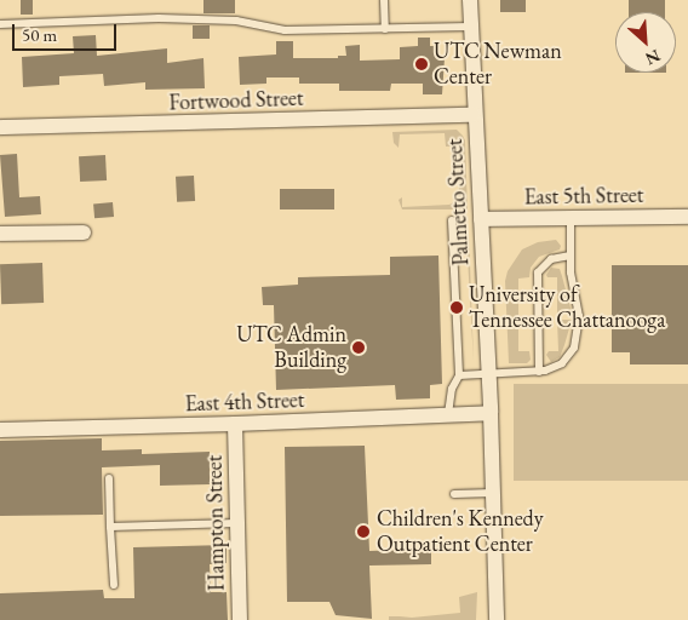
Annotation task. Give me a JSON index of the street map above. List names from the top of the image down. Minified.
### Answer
{"streets":{"street":["Fortwood Street","East 5th Street","Palmetto Street","East 4th Street","Hampton Street"]},"crossings":[["Fortwood Street","Palmetto Street"],["East 5th Street","Palmetto Street"],["Palmetto Street","East 4th Street"],["East 4th Street","Hampton Street"]],"places":["UTC Newman Center","University of Tennessee Chattanooga","UTC Admin Building","Children's Kennedy Outpatient Center"],"scale_bar":"50 m","north":"bottom right"}
